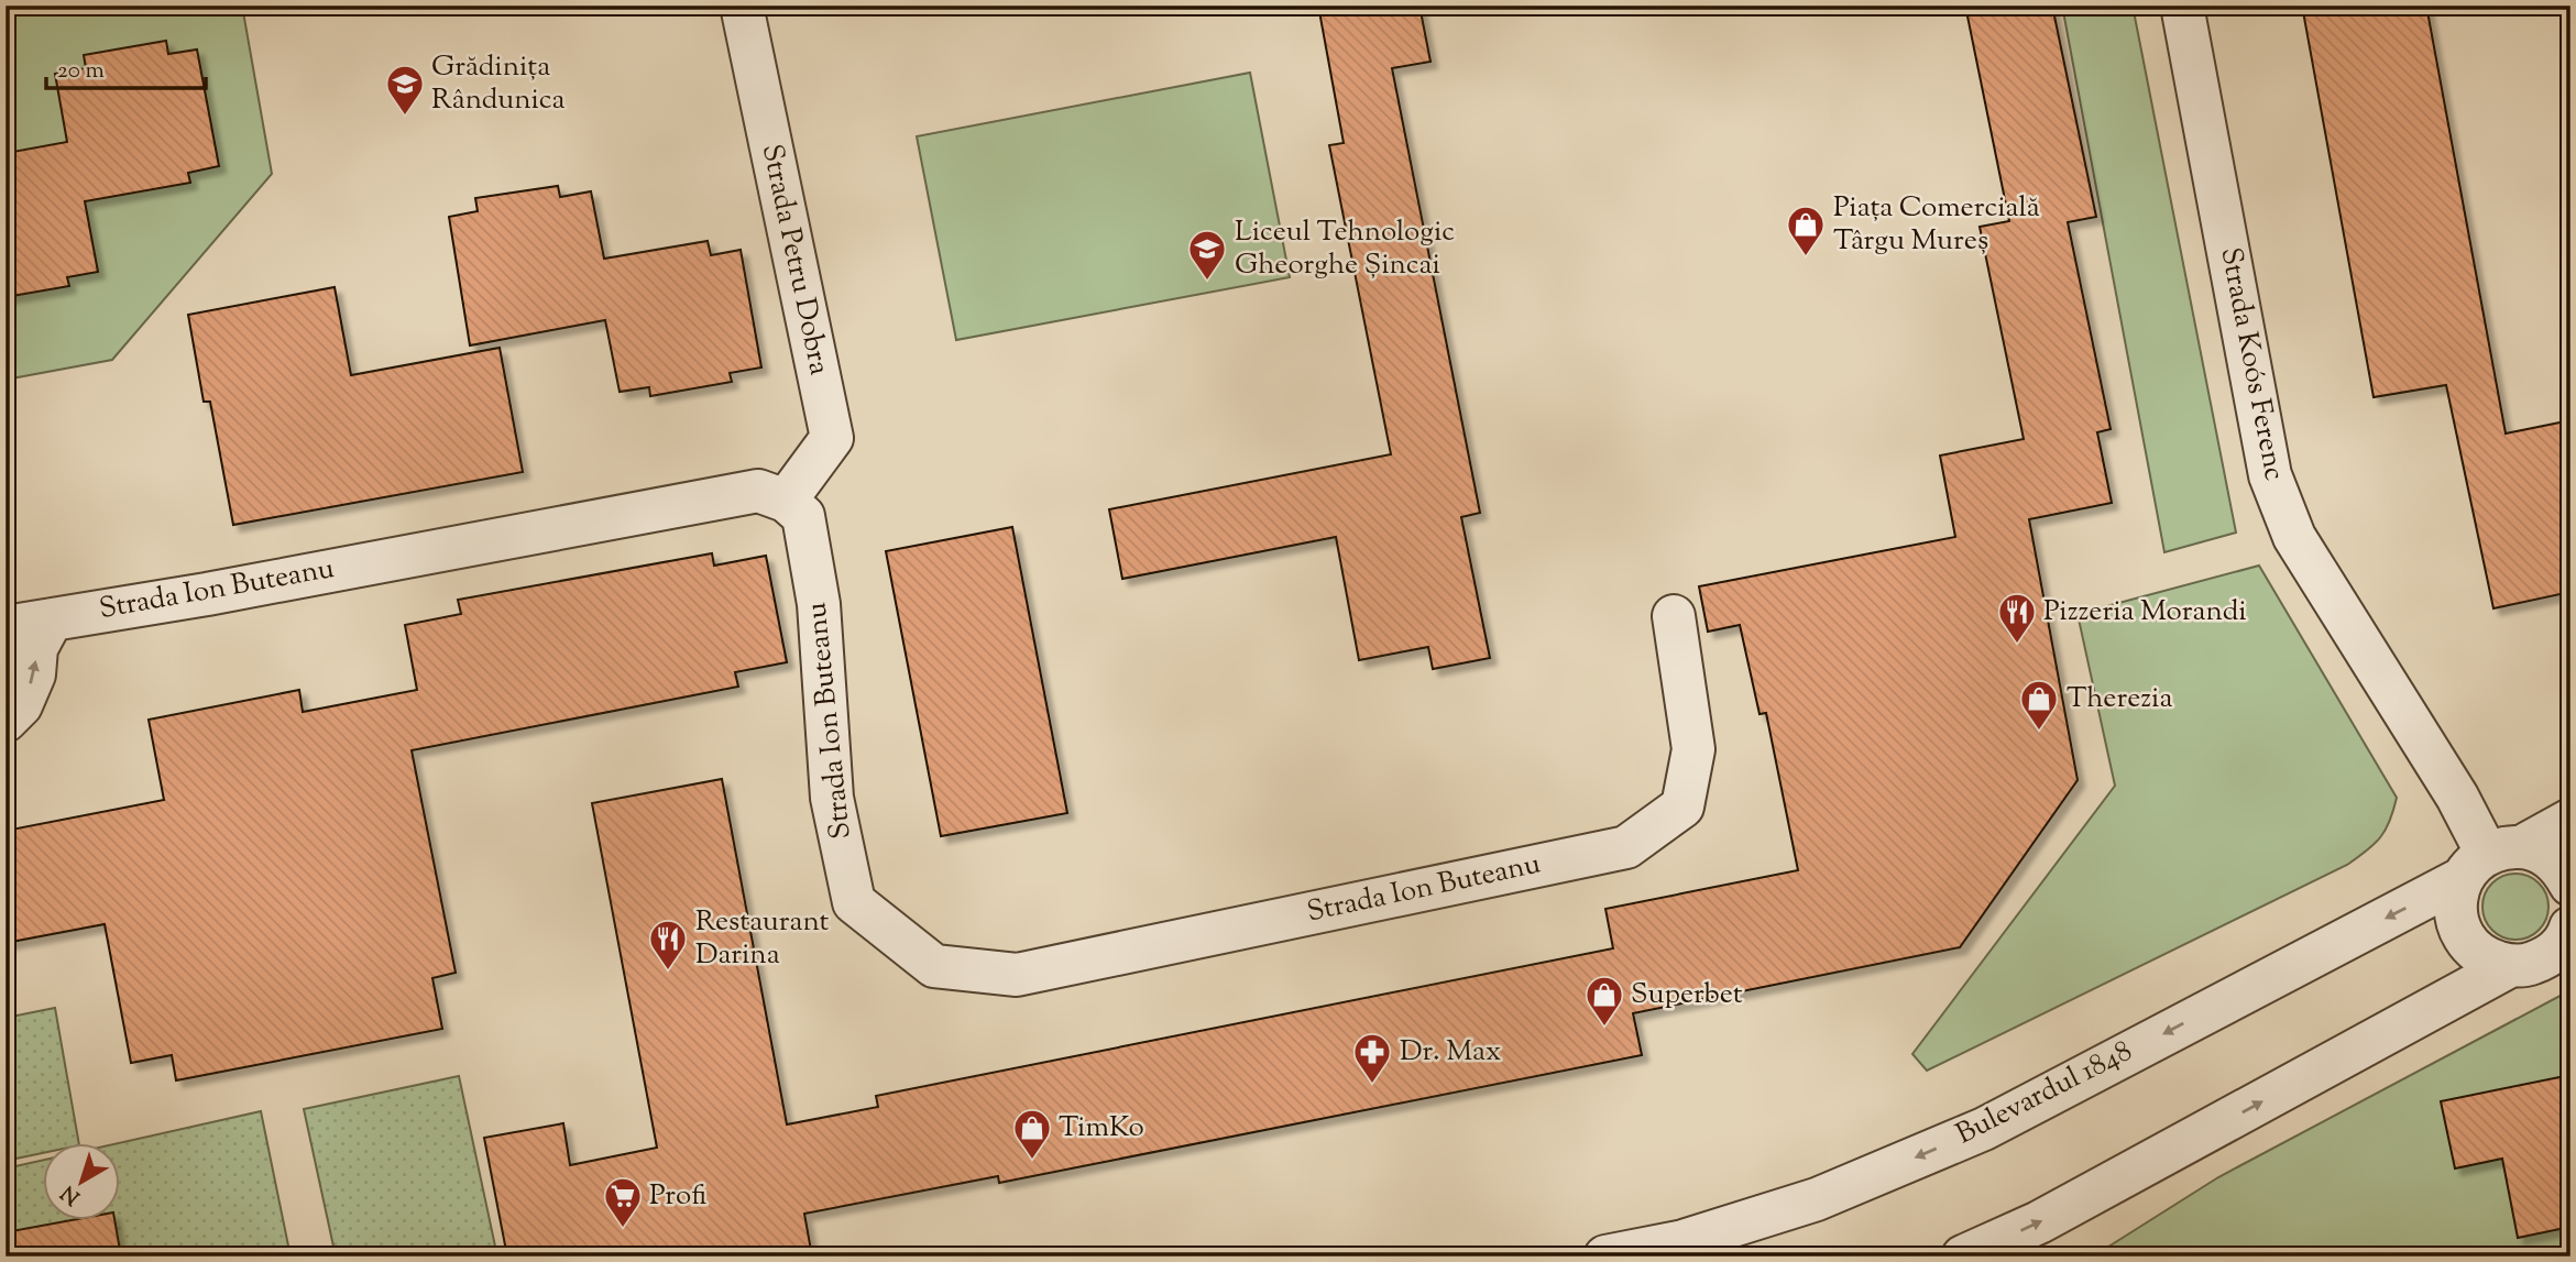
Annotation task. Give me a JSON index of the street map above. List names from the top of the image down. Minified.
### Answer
{"streets":{"street":["Strada Petru Dobra","Strada Koós Ferenc","Strada Ion Buteanu","Bulevardul 1848"]},"crossings":[["Strada Petru Dobra","Strada Ion Buteanu"],["Strada Koós Ferenc","Bulevardul 1848"]],"places":{"school or university":["Grădinița Rândunica","Liceul Tehnologic Gheorghe Șincai"],"shop":["Piața Comercială Târgu Mureș","Therezia","Superbet","TimKo"],"restaurant":["Pizzeria Morandi","Restaurant Darina"],"pharmacy":["Dr. Max"],"supermarket":["Profi"]},"scale_bar":"20 m","north":"bottom left"}
